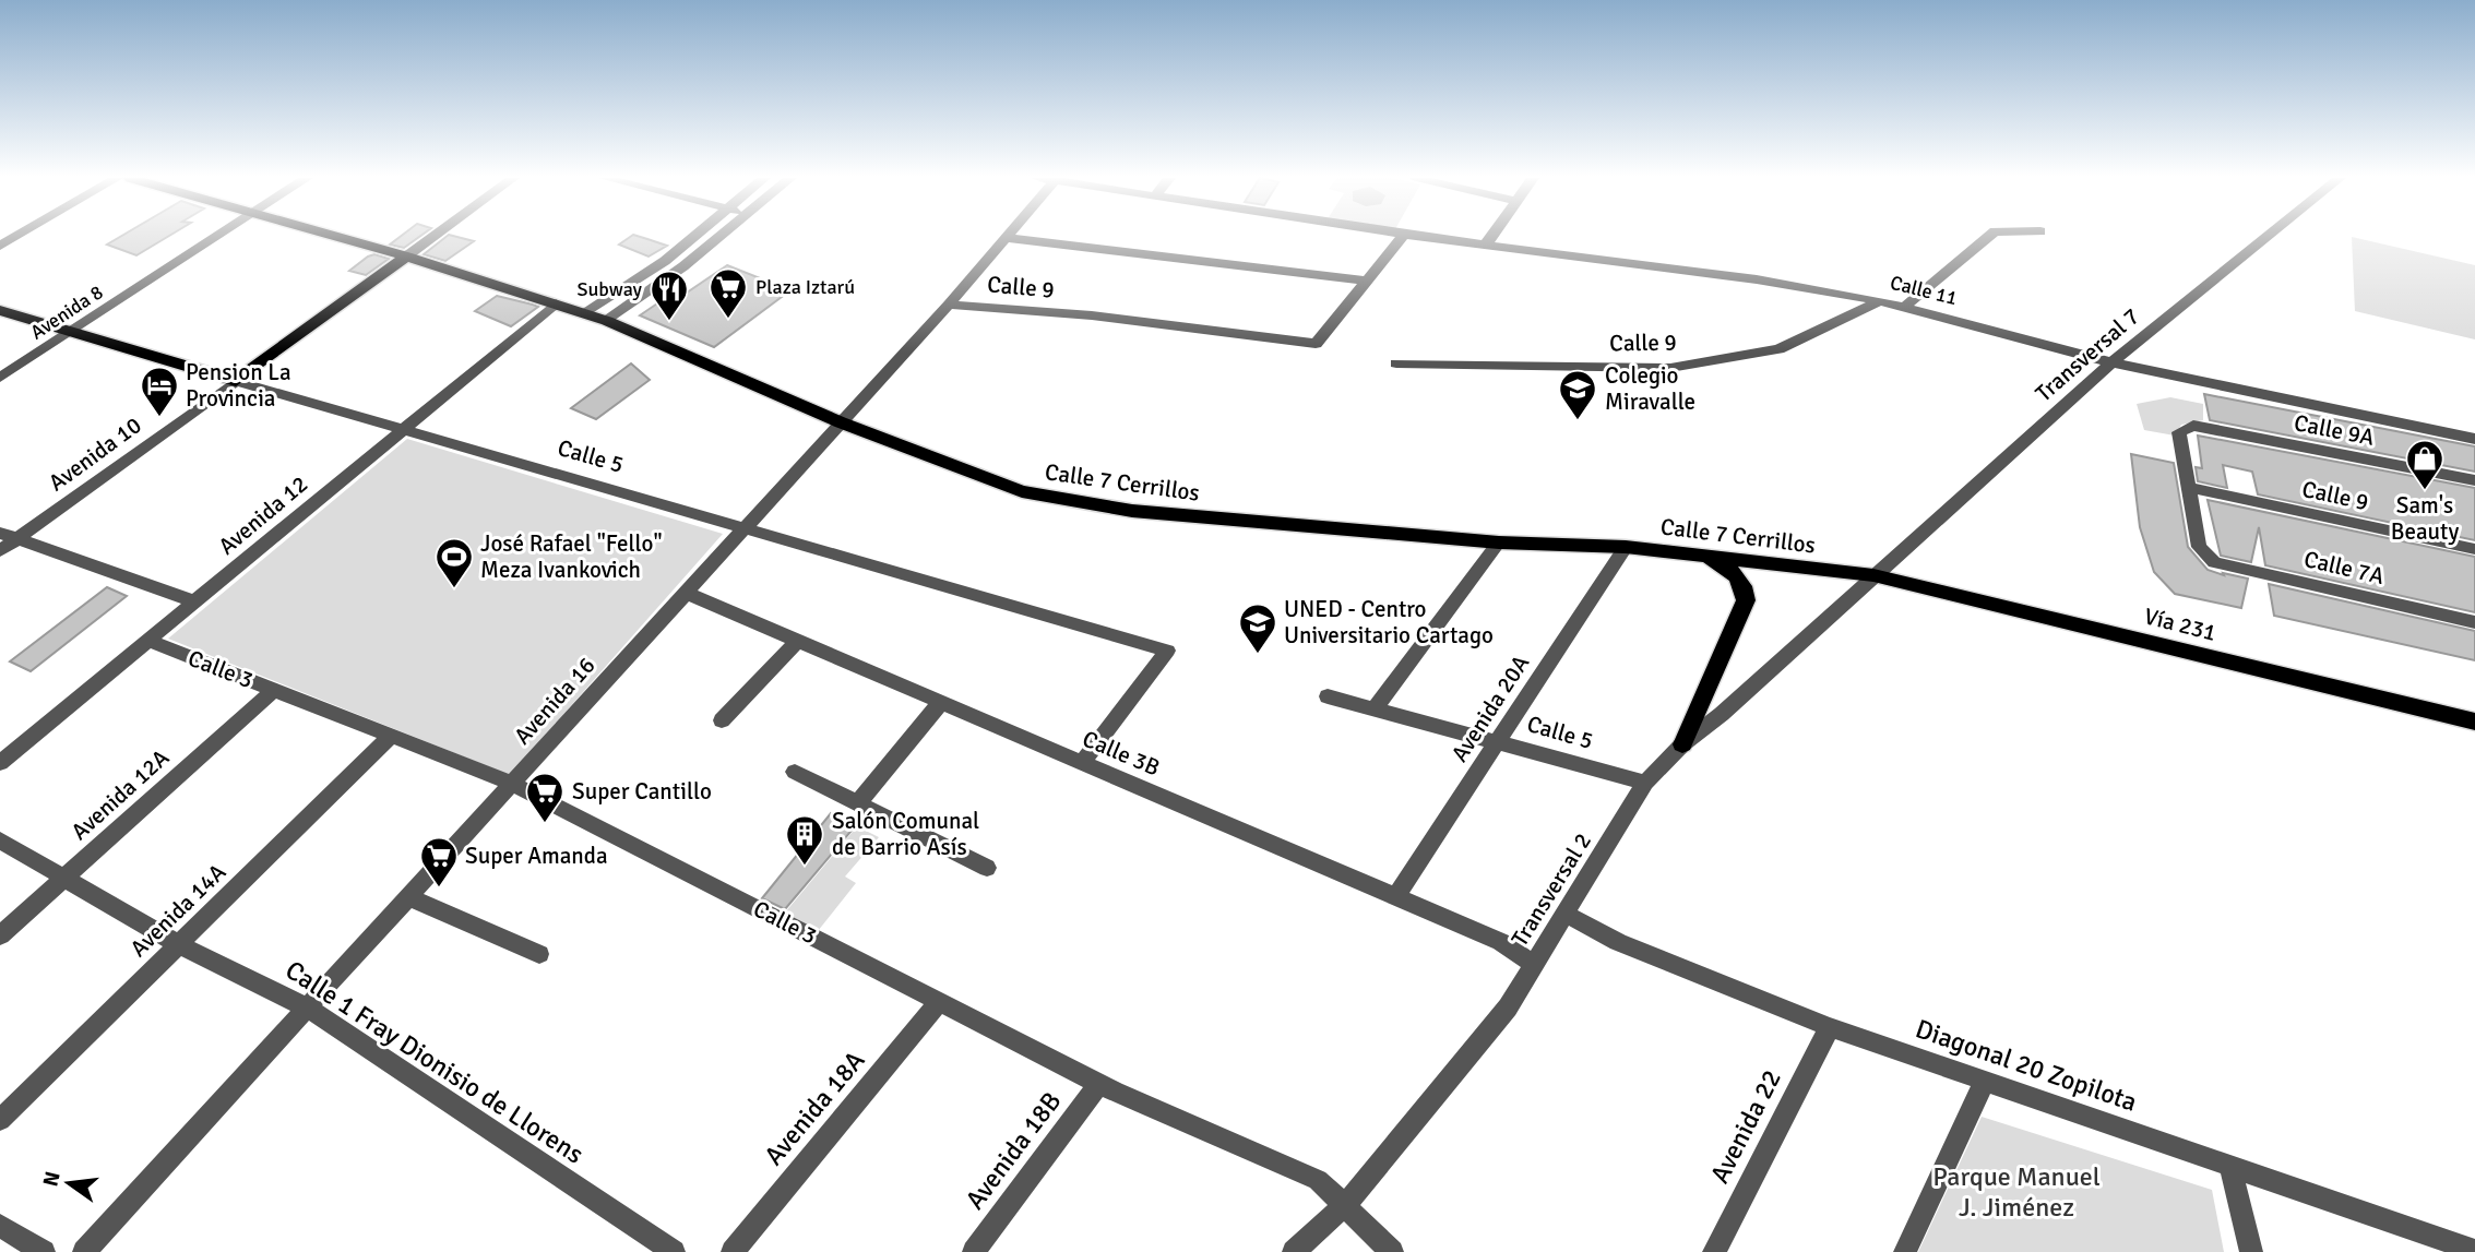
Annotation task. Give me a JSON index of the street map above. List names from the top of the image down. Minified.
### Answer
{"streets":{"main road":["Avenida 10","Calle 5","Calle 7 Cerrillos","Vía 231"],"street":["Calle 9","Calle 11","Avenida 8","Transversal 7","Calle 9A","Avenida 12","Calle 7A","Calle 3","Avenida 16","Avenida 20A","Calle 3B","Avenida 12A","Transversal 2","Avenida 14A","Calle 1 Fray Dionisio de Llorens","Diagonal 20 Zopilota","Avenida 18A","Avenida 22","Avenida 18B"]},"crossings":[["Calle 9","Calle 11"],["Calle 9","Calle 9A"],["Calle 9","Calle 7A"],["Calle 9","Avenida 16"],["Calle 11","Transversal 7"],["Avenida 8","Calle 5"],["Transversal 7","Calle 7 Cerrillos"],["Transversal 7","Vía 231"],["Transversal 7","Transversal 2"],["Calle 9A","Calle 7A"],["Avenida 10","Calle 5"],["Avenida 10","Calle 7 Cerrillos"],["Calle 5","Avenida 12"],["Calle 5","Avenida 16"],["Calle 5","Avenida 20A"],["Calle 5","Calle 3B"],["Calle 5","Transversal 2"],["Calle 7 Cerrillos","Avenida 12"],["Calle 7 Cerrillos","Vía 231"],["Calle 7 Cerrillos","Avenida 16"],["Calle 7 Cerrillos","Avenida 20A"],["Calle 7 Cerrillos","Transversal 2"],["Avenida 12","Calle 3"],["Vía 231","Transversal 2"],["Calle 3","Avenida 16"],["Calle 3","Avenida 12A"],["Calle 3","Transversal 2"],["Calle 3","Avenida 14A"],["Calle 3","Avenida 18A"],["Calle 3","Avenida 18B"],["Avenida 16","Calle 3B"],["Avenida 16","Calle 1 Fray Dionisio de Llorens"],["Avenida 20A","Calle 3B"],["Calle 3B","Transversal 2"],["Avenida 12A","Calle 1 Fray Dionisio de Llorens"],["Transversal 2","Diagonal 20 Zopilota"],["Avenida 14A","Calle 1 Fray Dionisio de Llorens"],["Diagonal 20 Zopilota","Avenida 22"]],"parks":["Parque Manuel J. Jiménez"],"places":{"supermarket":["Plaza Iztarú","Super Cantillo","Super Amanda"],"restaurant":["Subway"],"hotel":["Pension La Provincia"],"school or university":["Colegio Miravalle","UNED - Centro Universitario Cartago"],"shop":["Sam's Beauty"],"sports":["José Rafael \"Fello\" Meza Ivankovich"],"building":["Salón Comunal de Barrio Asís"]},"north":"left"}
